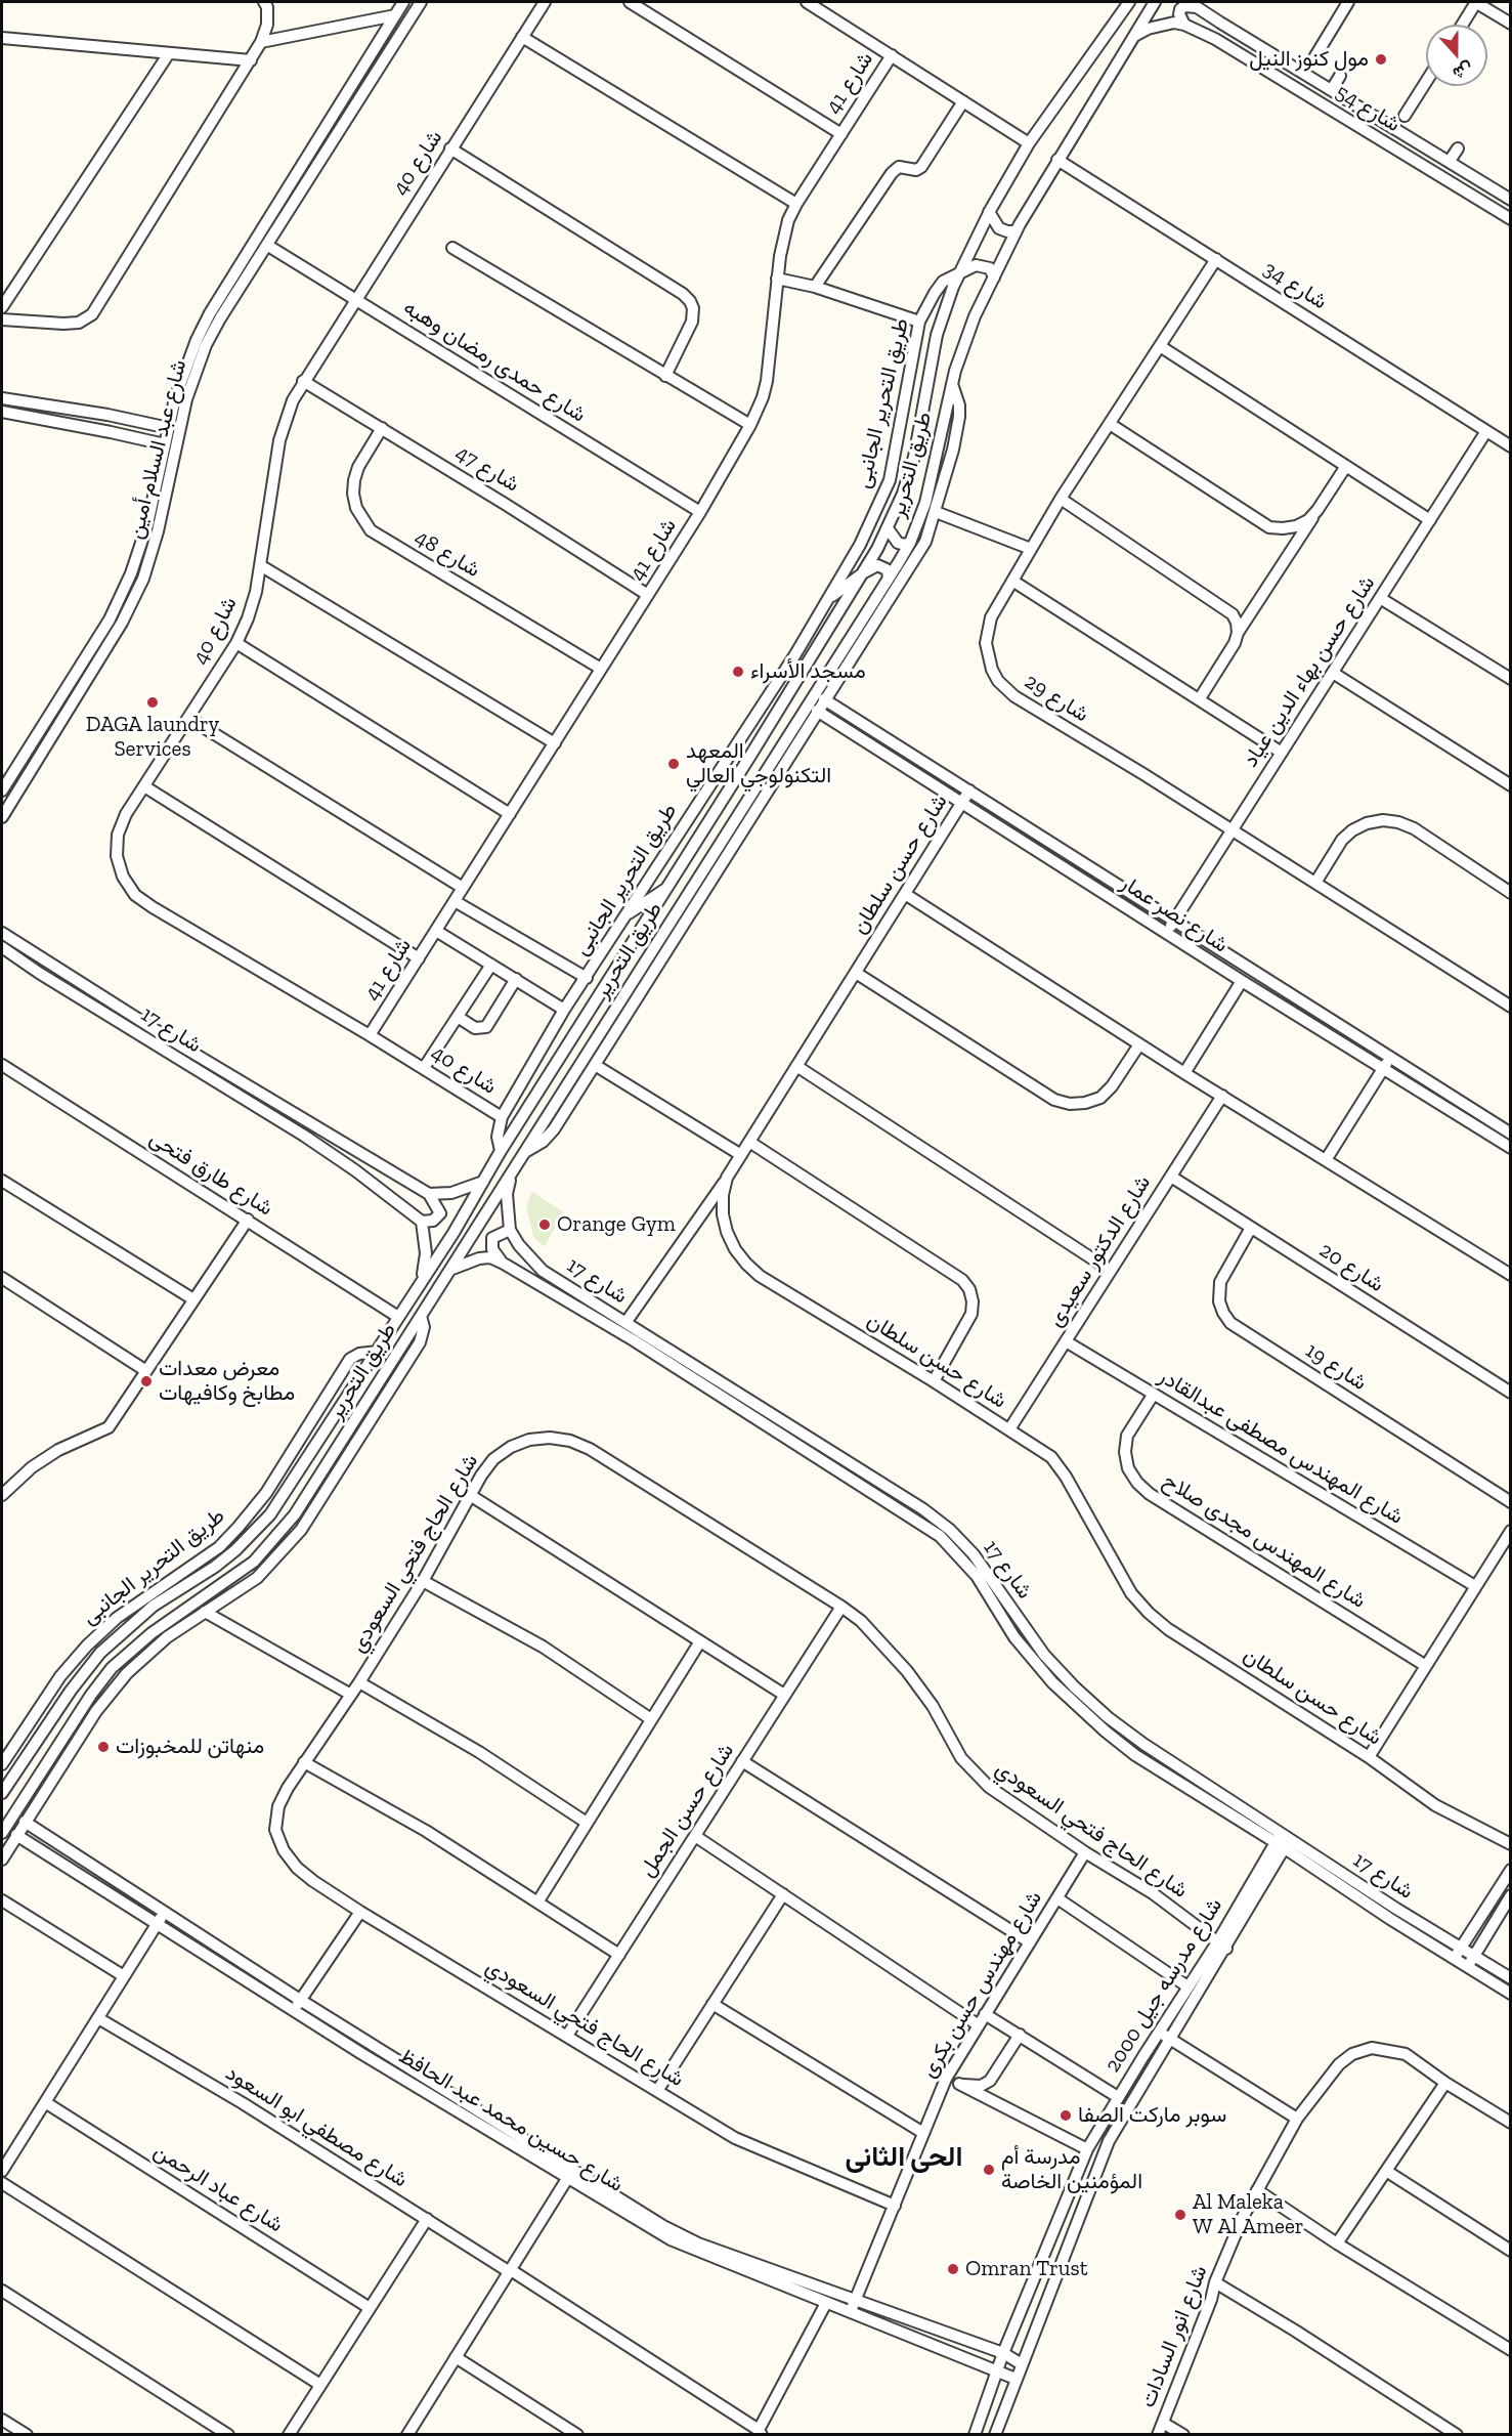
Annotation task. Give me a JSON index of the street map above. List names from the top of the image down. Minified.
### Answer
{"streets":{"street":["شارع 41","شارع 54","شارع 40","شارع 34","شارع حمدى رمضان وهبه","طريق التحرير الجانبى","شارع عبد السلام أمين","طريق التحرير","شارع 47","شارع 48","شارع حسن بهاء الدين عياد","شارع 29","شارع حسن سلطان","شارع نصر عمار","شارع 17","شارع طارق فتحى","شارع الدكتور سعيدى","شارع 20","شارع 19","شارع المهندس مصطفى عبدالقادر","شارع المهندس مجدى صلاح","شارع الحاج فتحي السعودي","شارع حسن الجمل","شارع مهندس حسن بكرى","شارع مدرسه جيل 2000","شارع حسين محمد عبد الحافظ","شارع مصطفي ابو السعود","شارع عباد الرحمن","شارع انور السادات"]},"crossings":[["شارع 41","شارع 40"],["شارع 41","شارع حمدى رمضان وهبه"],["شارع 41","شارع 47"],["شارع 41","شارع 48"],["شارع 40","شارع حمدى رمضان وهبه"],["شارع 40","طريق التحرير الجانبى"],["شارع 40","شارع 47"],["شارع 34","طريق التحرير"],["شارع 34","شارع حسن بهاء الدين عياد"],["شارع 34","شارع 29"],["شارع حمدى رمضان وهبه","شارع عبد السلام أمين"],["طريق التحرير الجانبى","طريق التحرير"],["طريق التحرير","شارع 17"],["طريق التحرير","شارع طارق فتحى"],["شارع 47","شارع 48"],["شارع حسن بهاء الدين عياد","شارع 29"],["شارع حسن بهاء الدين عياد","شارع نصر عمار"],["شارع حسن سلطان","شارع نصر عمار"],["شارع حسن سلطان","شارع الدكتور سعيدى"],["شارع 17","شارع مدرسه جيل 2000"],["شارع الدكتور سعيدى","شارع 20"],["شارع الدكتور سعيدى","شارع المهندس مصطفى عبدالقادر"],["شارع 20","شارع 19"],["شارع المهندس مصطفى عبدالقادر","شارع المهندس مجدى صلاح"],["شارع الحاج فتحي السعودي","شارع حسن الجمل"],["شارع الحاج فتحي السعودي","شارع مهندس حسن بكرى"],["شارع الحاج فتحي السعودي","شارع مدرسه جيل 2000"],["شارع مهندس حسن بكرى","شارع حسين محمد عبد الحافظ"],["شارع مدرسه جيل 2000","شارع حسين محمد عبد الحافظ"]],"districts":["الحى الثانى"],"places":["مول كنوز النيل","مسجد الأسراء","DAGA laundry Services","المعهد التكنولوجي العالي","Orange Gym","معرض معدات مطابخ وكافيهات","منهاتن للمخبوزات","سوبر ماركت الصفا","مدرسة أم المؤمنين الخاصة","Al Maleka W Al Ameer","Omran Trust"],"north":"bottom"}
